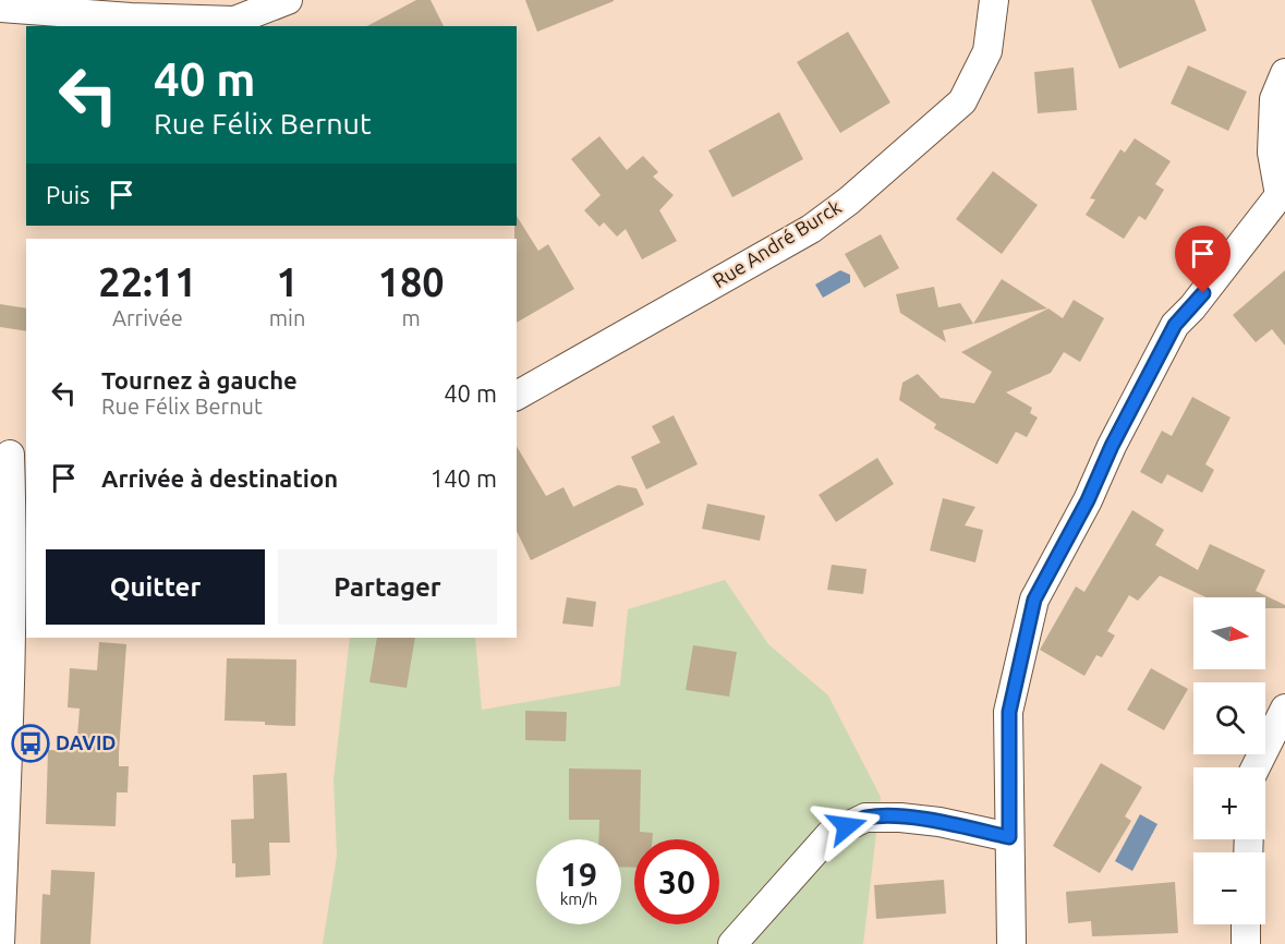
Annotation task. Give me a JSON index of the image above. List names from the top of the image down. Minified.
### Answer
{"streets":{"street":["Rue André Burck"]},"places":{"bus stop":["DAVID"]},"north":"right","page":{"turn":["40 m","Rue Félix Bernut"],"then":"Puis","eta":["22:11","Arrivée","1","min","180","m"],"list":[{"name":"Tournez à gauche","note":"Rue Félix Bernut","value":"40 m"},{"name":"Arrivée à destination","value":"140 m"}],"buttons":["Quitter","Partager"],"map_buttons":["+","−"],"speed":"19 km/h","limit":"30"}}
